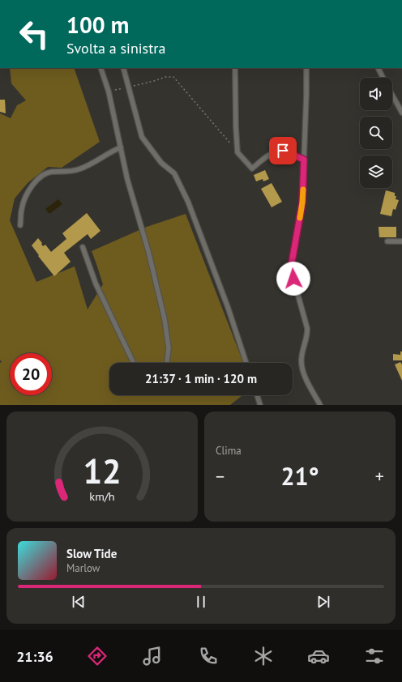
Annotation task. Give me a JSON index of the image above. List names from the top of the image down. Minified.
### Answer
{"page":{"turn":["100 m","Svolta a sinistra"],"limit":"20","trip":"21:37 · 1 min · 120 m","tile":"Clima","heat":["−","21°","+"],"song":["Slow Tide","Marlow"],"tabs":"21:36","gauge":["12","km/h"]}}
